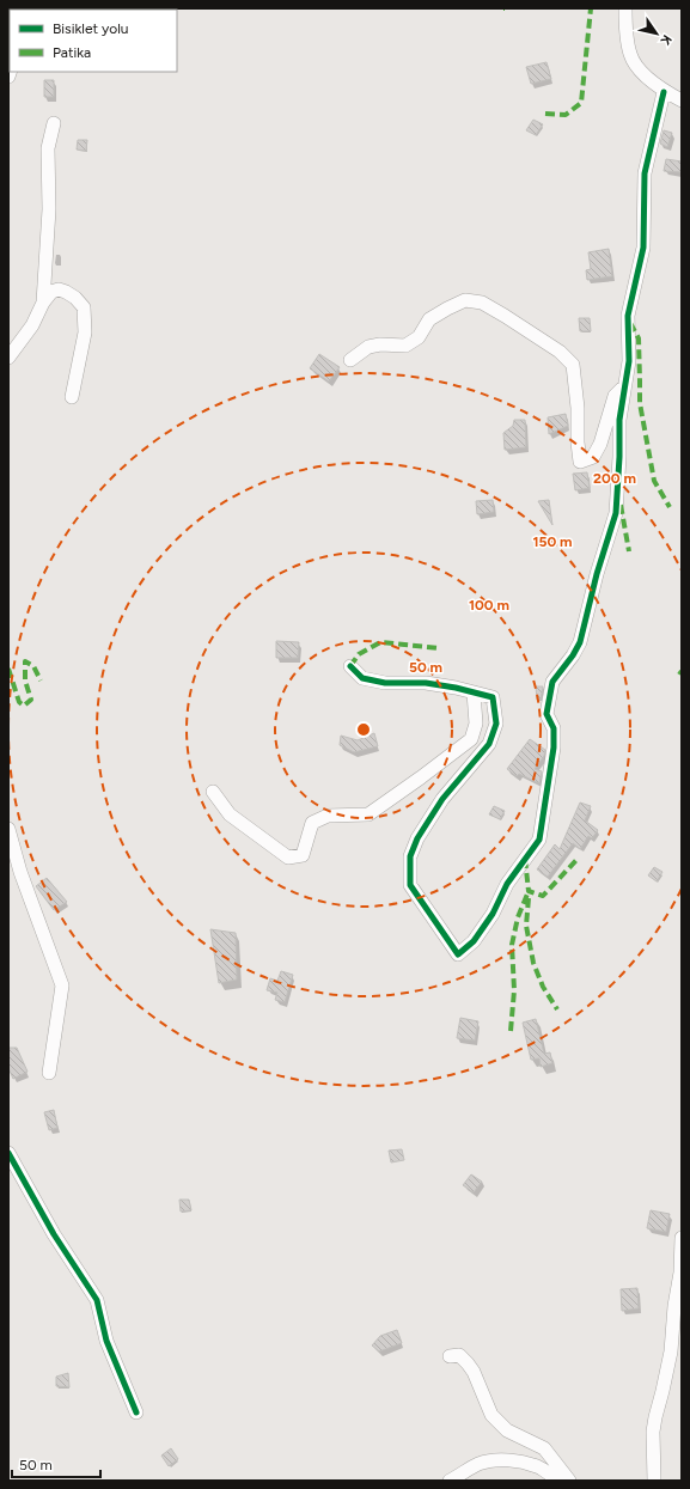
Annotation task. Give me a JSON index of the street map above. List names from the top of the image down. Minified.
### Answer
{"legend":["Bisiklet yolu","Patika"],"scale_bar":"50 m","north":"bottom right","rings":["200 m","150 m","100 m","50 m"]}
